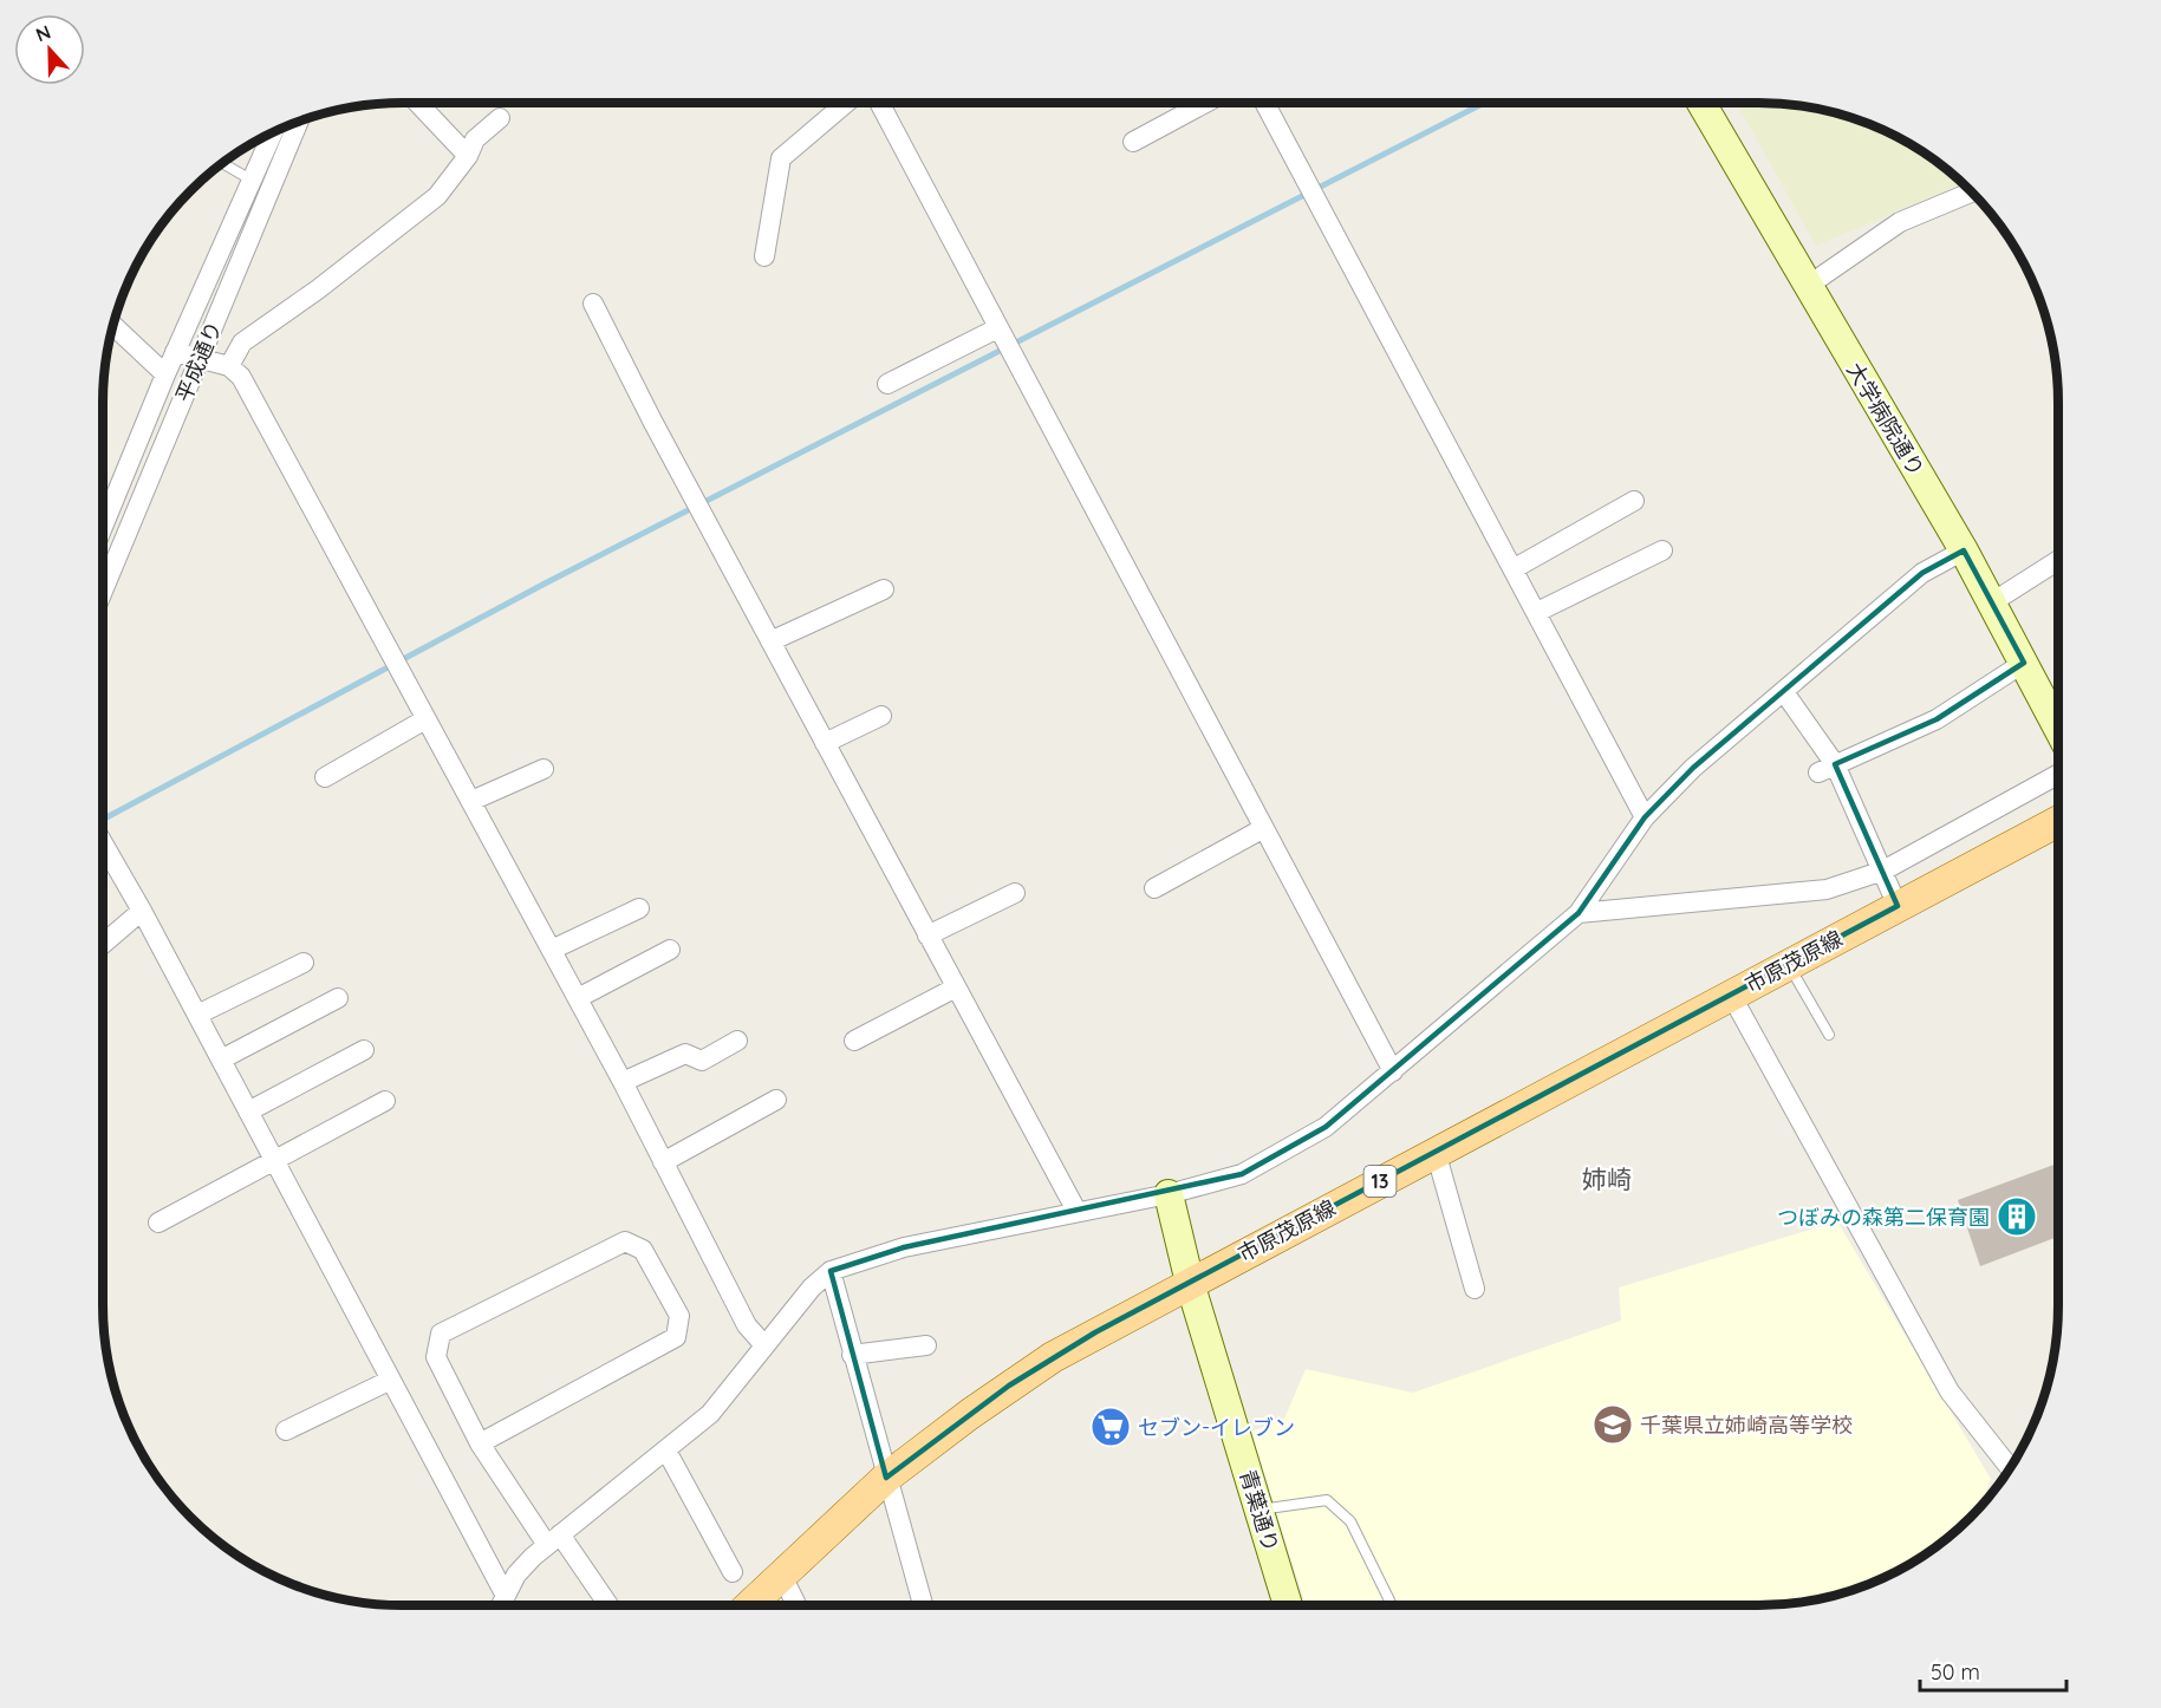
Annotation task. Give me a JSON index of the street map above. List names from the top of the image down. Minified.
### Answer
{"streets":{"main road":["市原茂原線","13"],"street":["平成通り","大学病院通り","青葉通り"]},"crossings":[["市原茂原線","青葉通り"]],"districts":["姉崎"],"places":{"building":["つぼみの森第二保育園"],"school or university":["千葉県立姉崎高等学校"],"supermarket":["セブン-イレブン"]},"scale_bar":"50 m","north":"top"}
